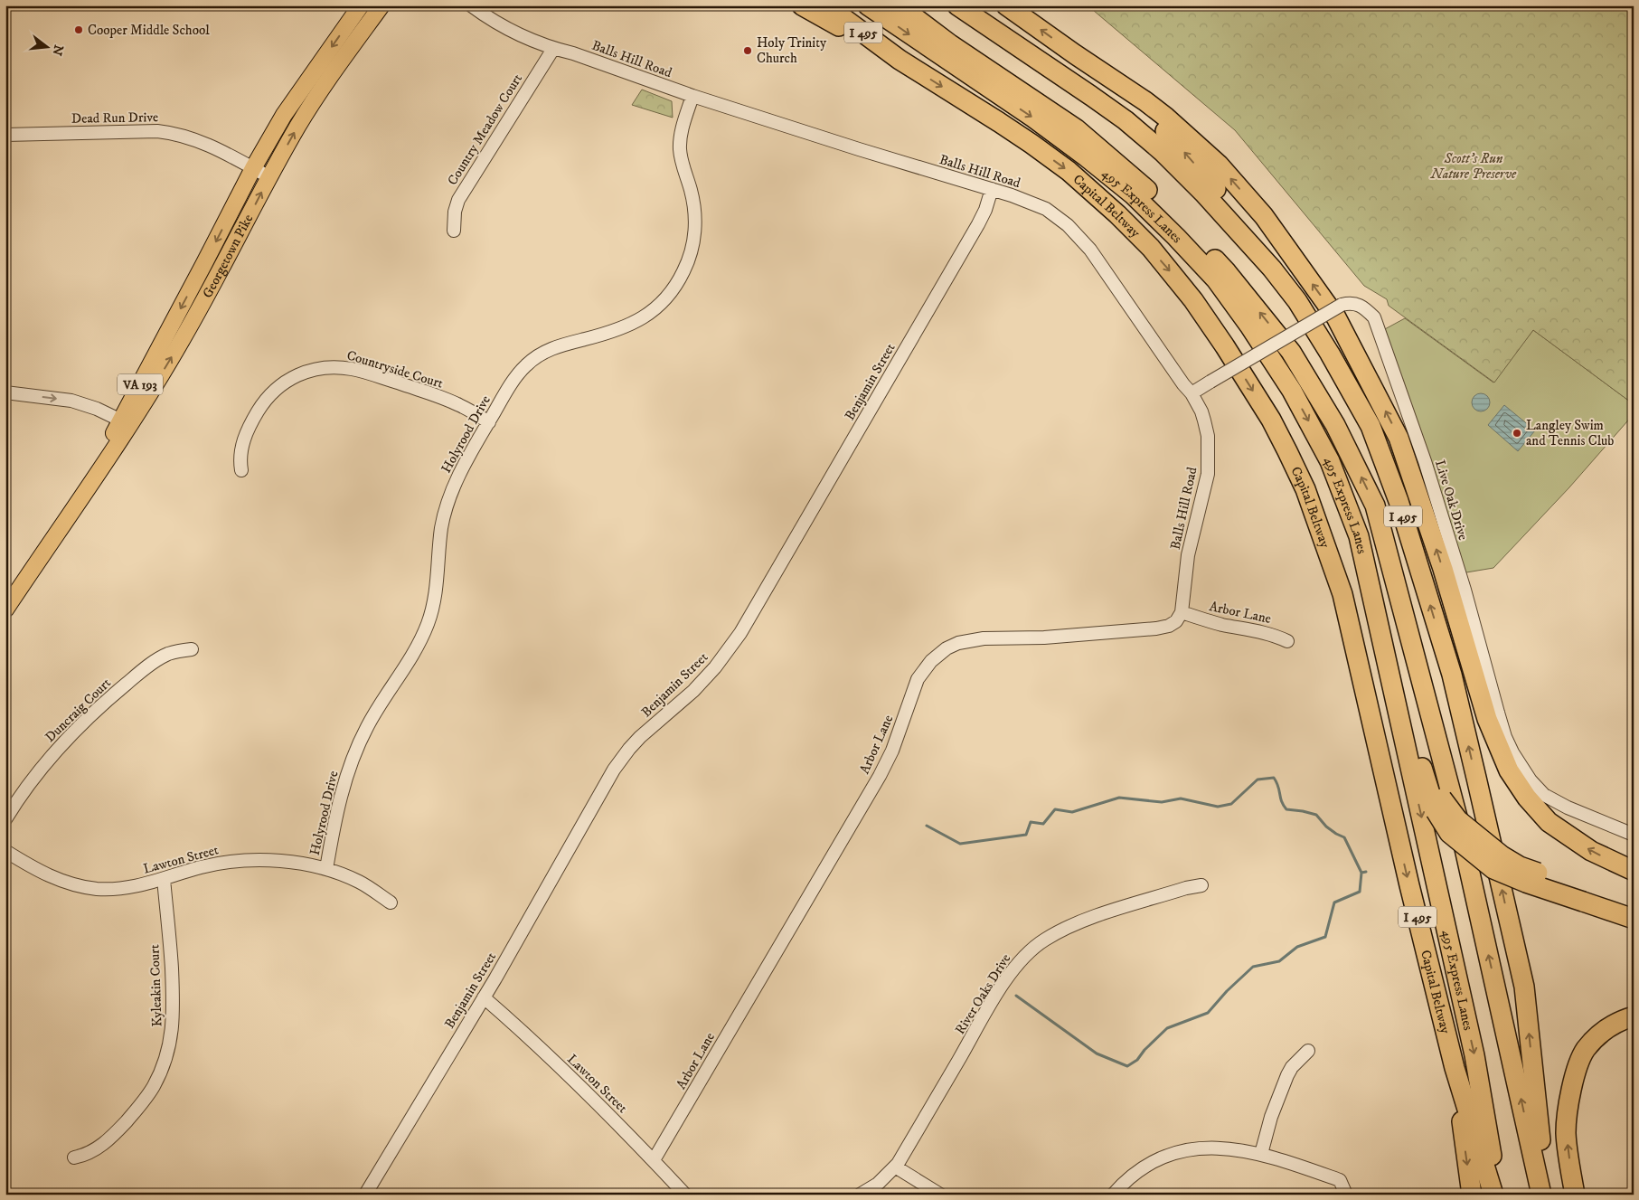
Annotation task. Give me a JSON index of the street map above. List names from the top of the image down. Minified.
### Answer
{"streets":{"highway":["I 495","495 Express Lanes","Capital Beltway"],"main road":["Georgetown Pike","VA 193"],"street":["Balls Hill Road","Dead Run Drive","Country Meadow Court","Countryside Court","Benjamin Street","Holyrood Drive","Live Oak Drive","Arbor Lane","Duncraig Court","Lawton Street","Kyleakin Court","River Oaks Drive"]},"crossings":[["Balls Hill Road","Country Meadow Court"],["Balls Hill Road","Benjamin Street"],["Balls Hill Road","Holyrood Drive"],["Balls Hill Road","Live Oak Drive"],["Balls Hill Road","Arbor Lane"],["Dead Run Drive","Georgetown Pike"],["Countryside Court","Holyrood Drive"],["Benjamin Street","Lawton Street"],["Holyrood Drive","Lawton Street"],["Arbor Lane","Lawton Street"],["Lawton Street","Kyleakin Court"]],"parks":["Scott's Run Nature Preserve"],"places":["Cooper Middle School","Holy Trinity Church","Langley Swim and Tennis Club"],"north":"right"}
